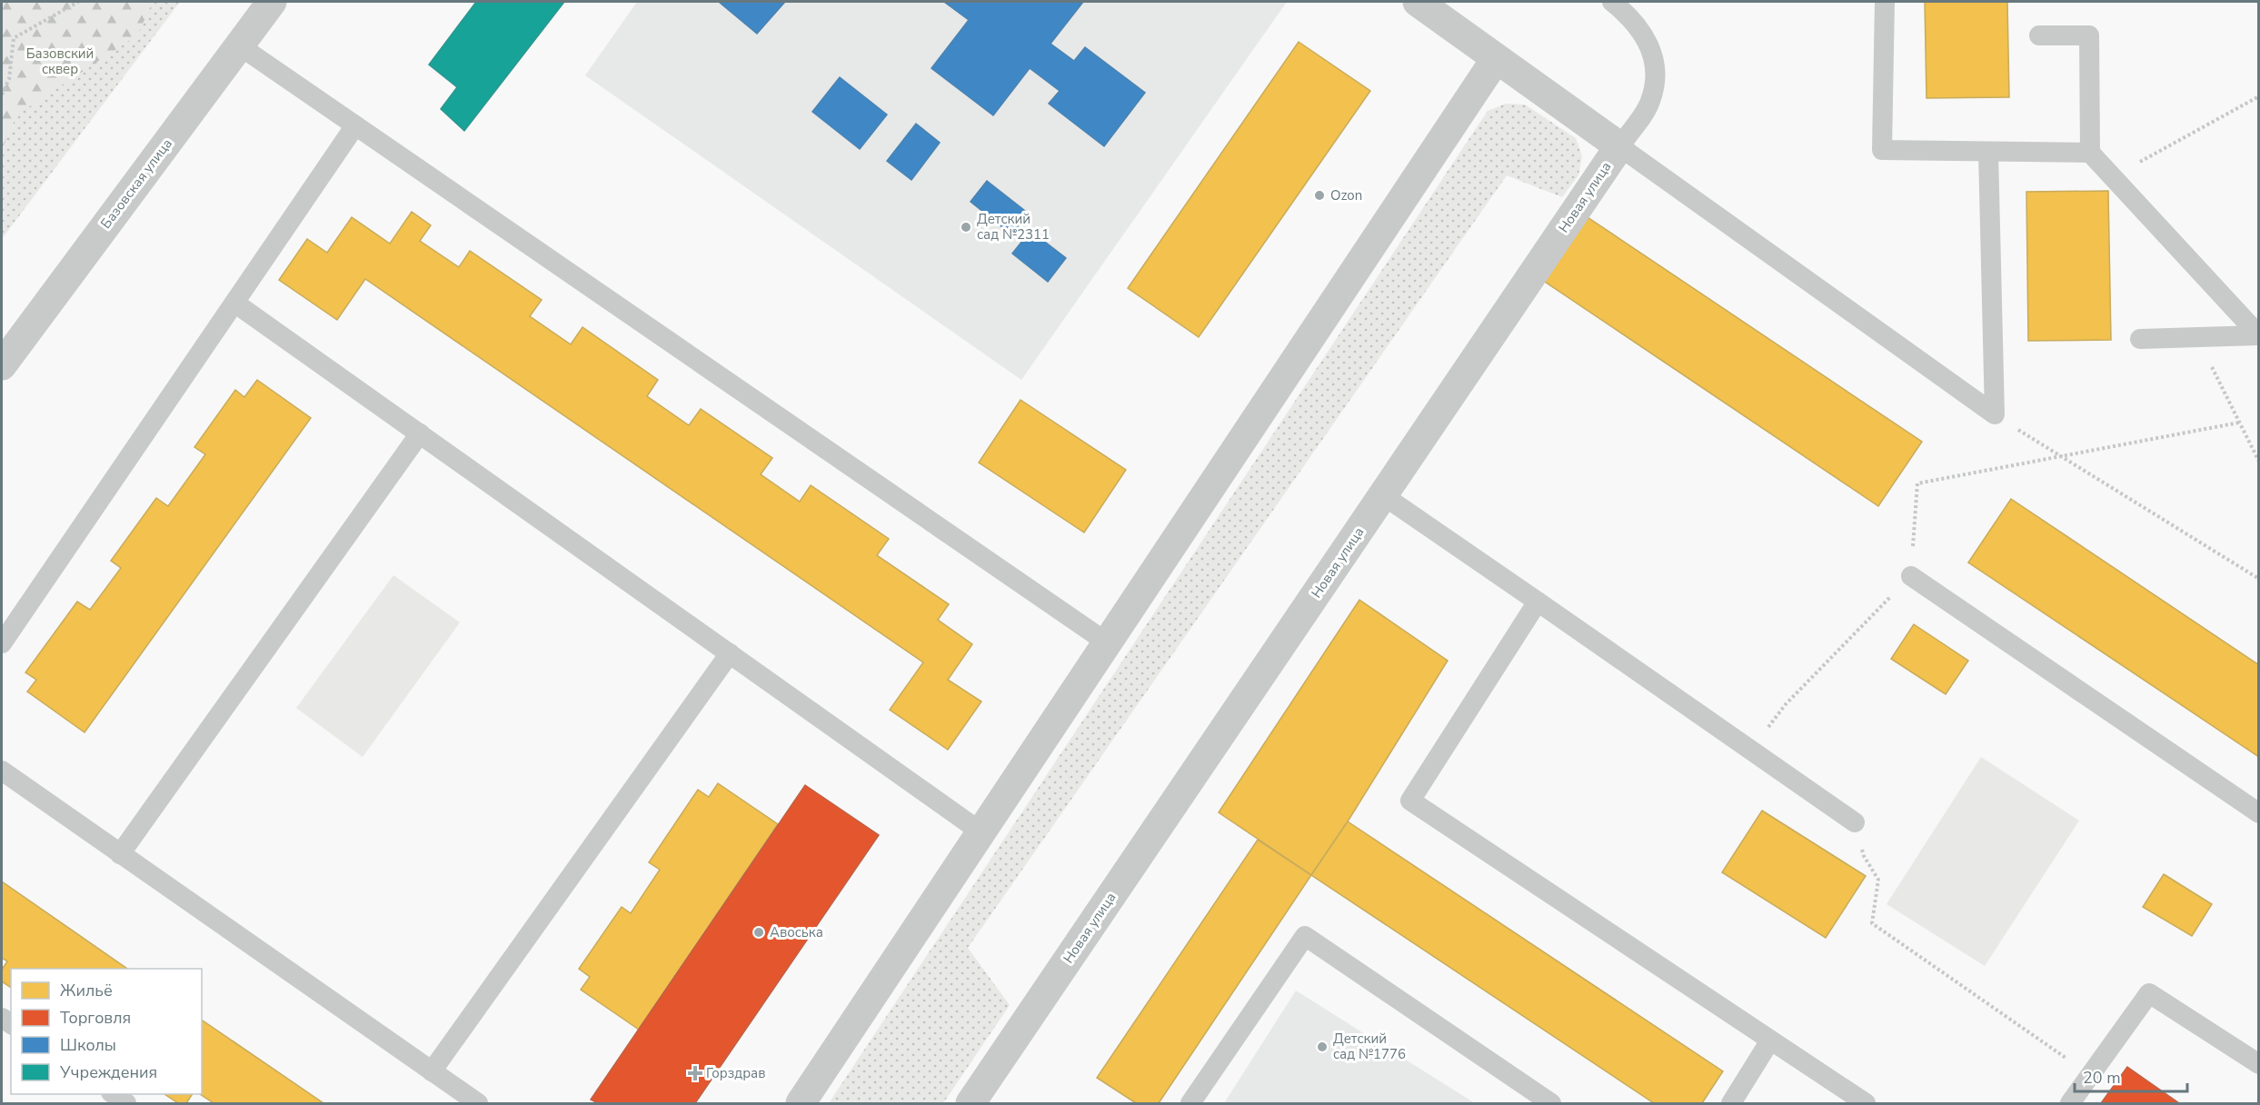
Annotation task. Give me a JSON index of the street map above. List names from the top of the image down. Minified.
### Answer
{"streets":{"street":["Базовская улица","Новая улица"]},"parks":["Базовский сквер"],"places":{"other":["Ozon","Детский сад №2311","Авоська","Детский сад №1776"],"health":["Горздрав"]},"legend":["Жильё","Торговля","Школы","Учреждения"],"scale_bar":"20 m"}
